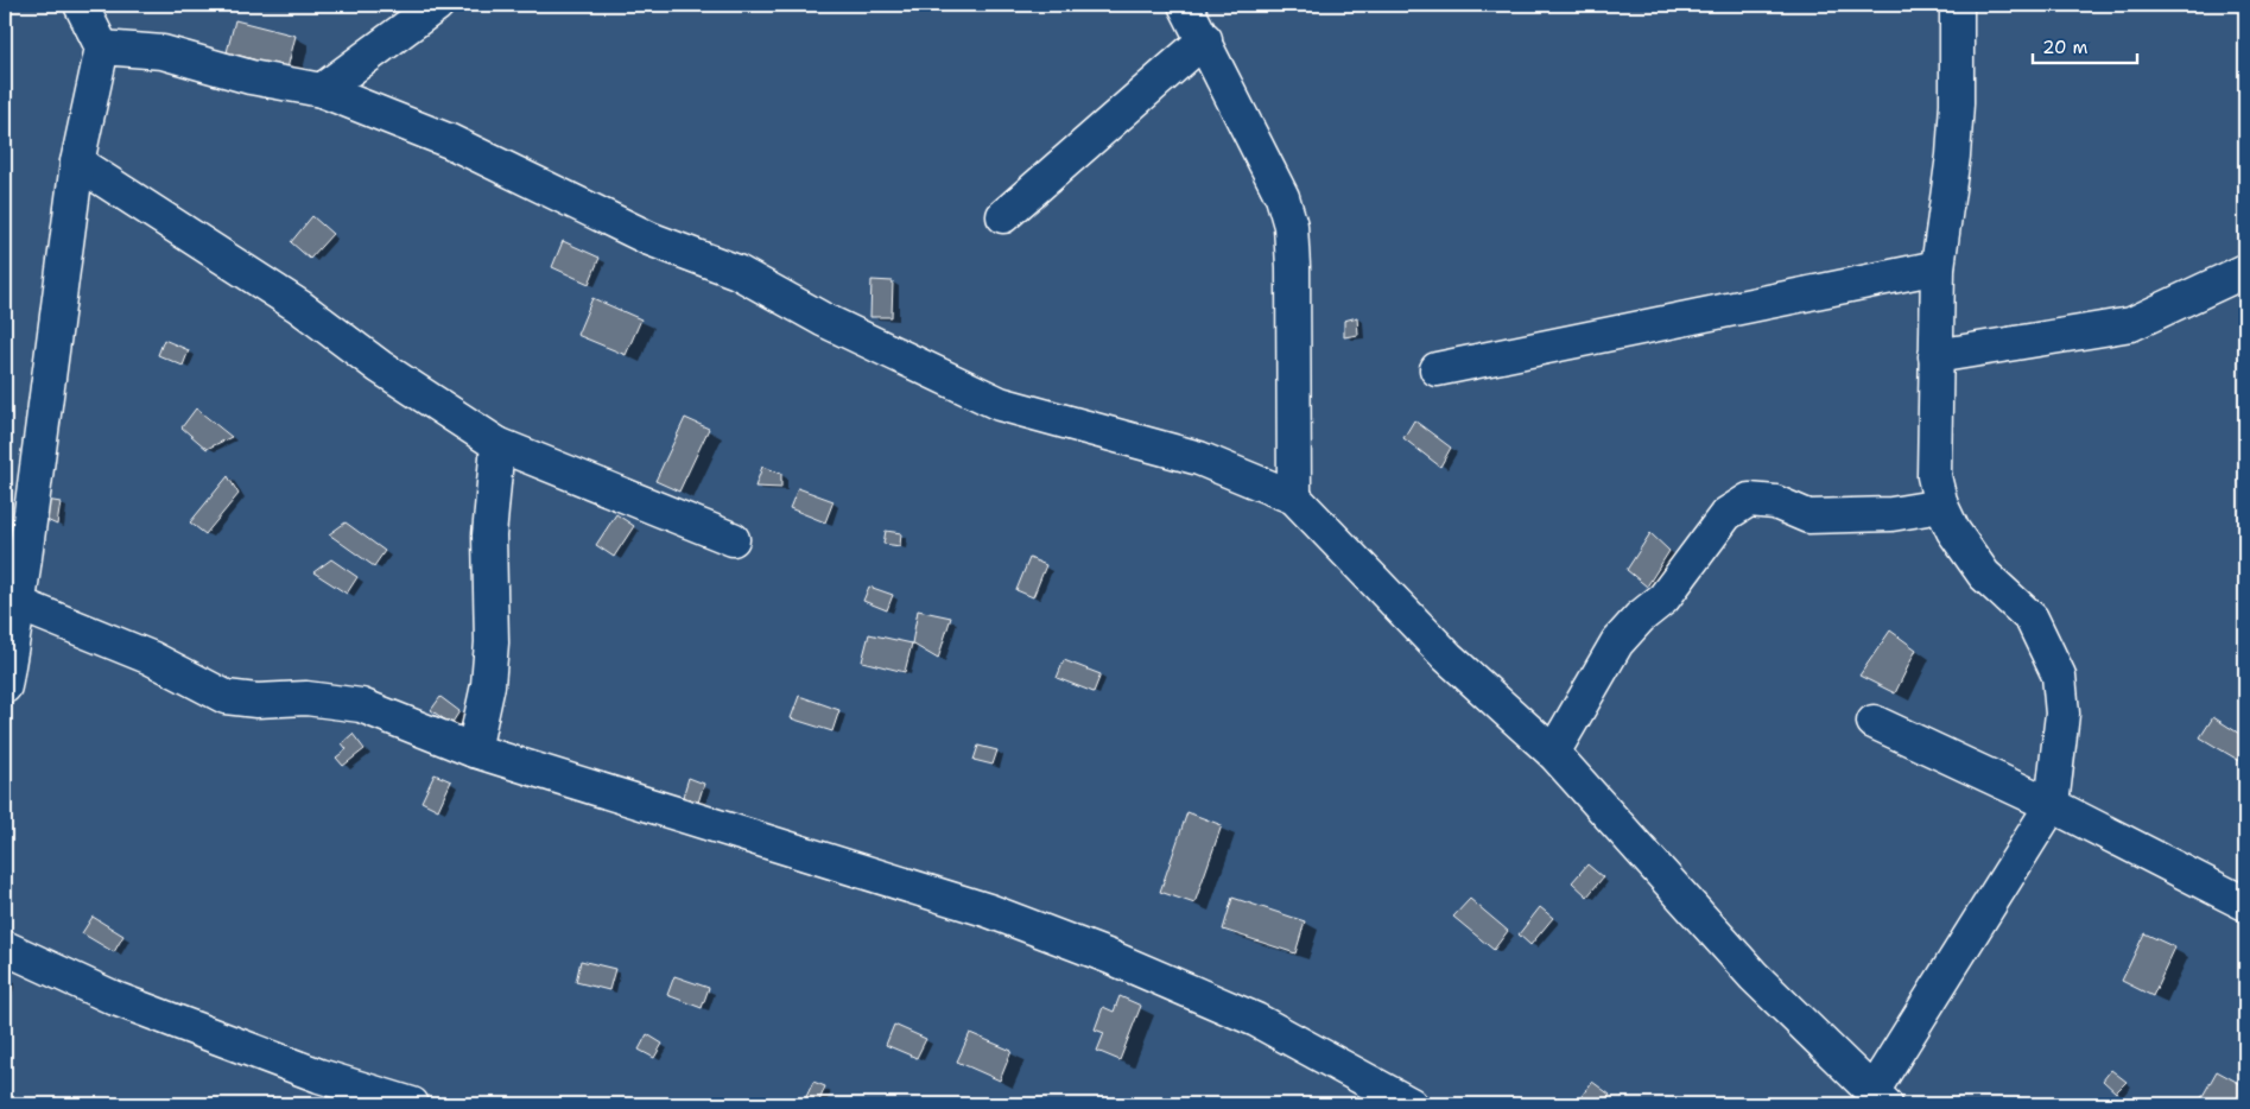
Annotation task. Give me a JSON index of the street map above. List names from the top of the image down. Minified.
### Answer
{"scale_bar":"20 m"}
